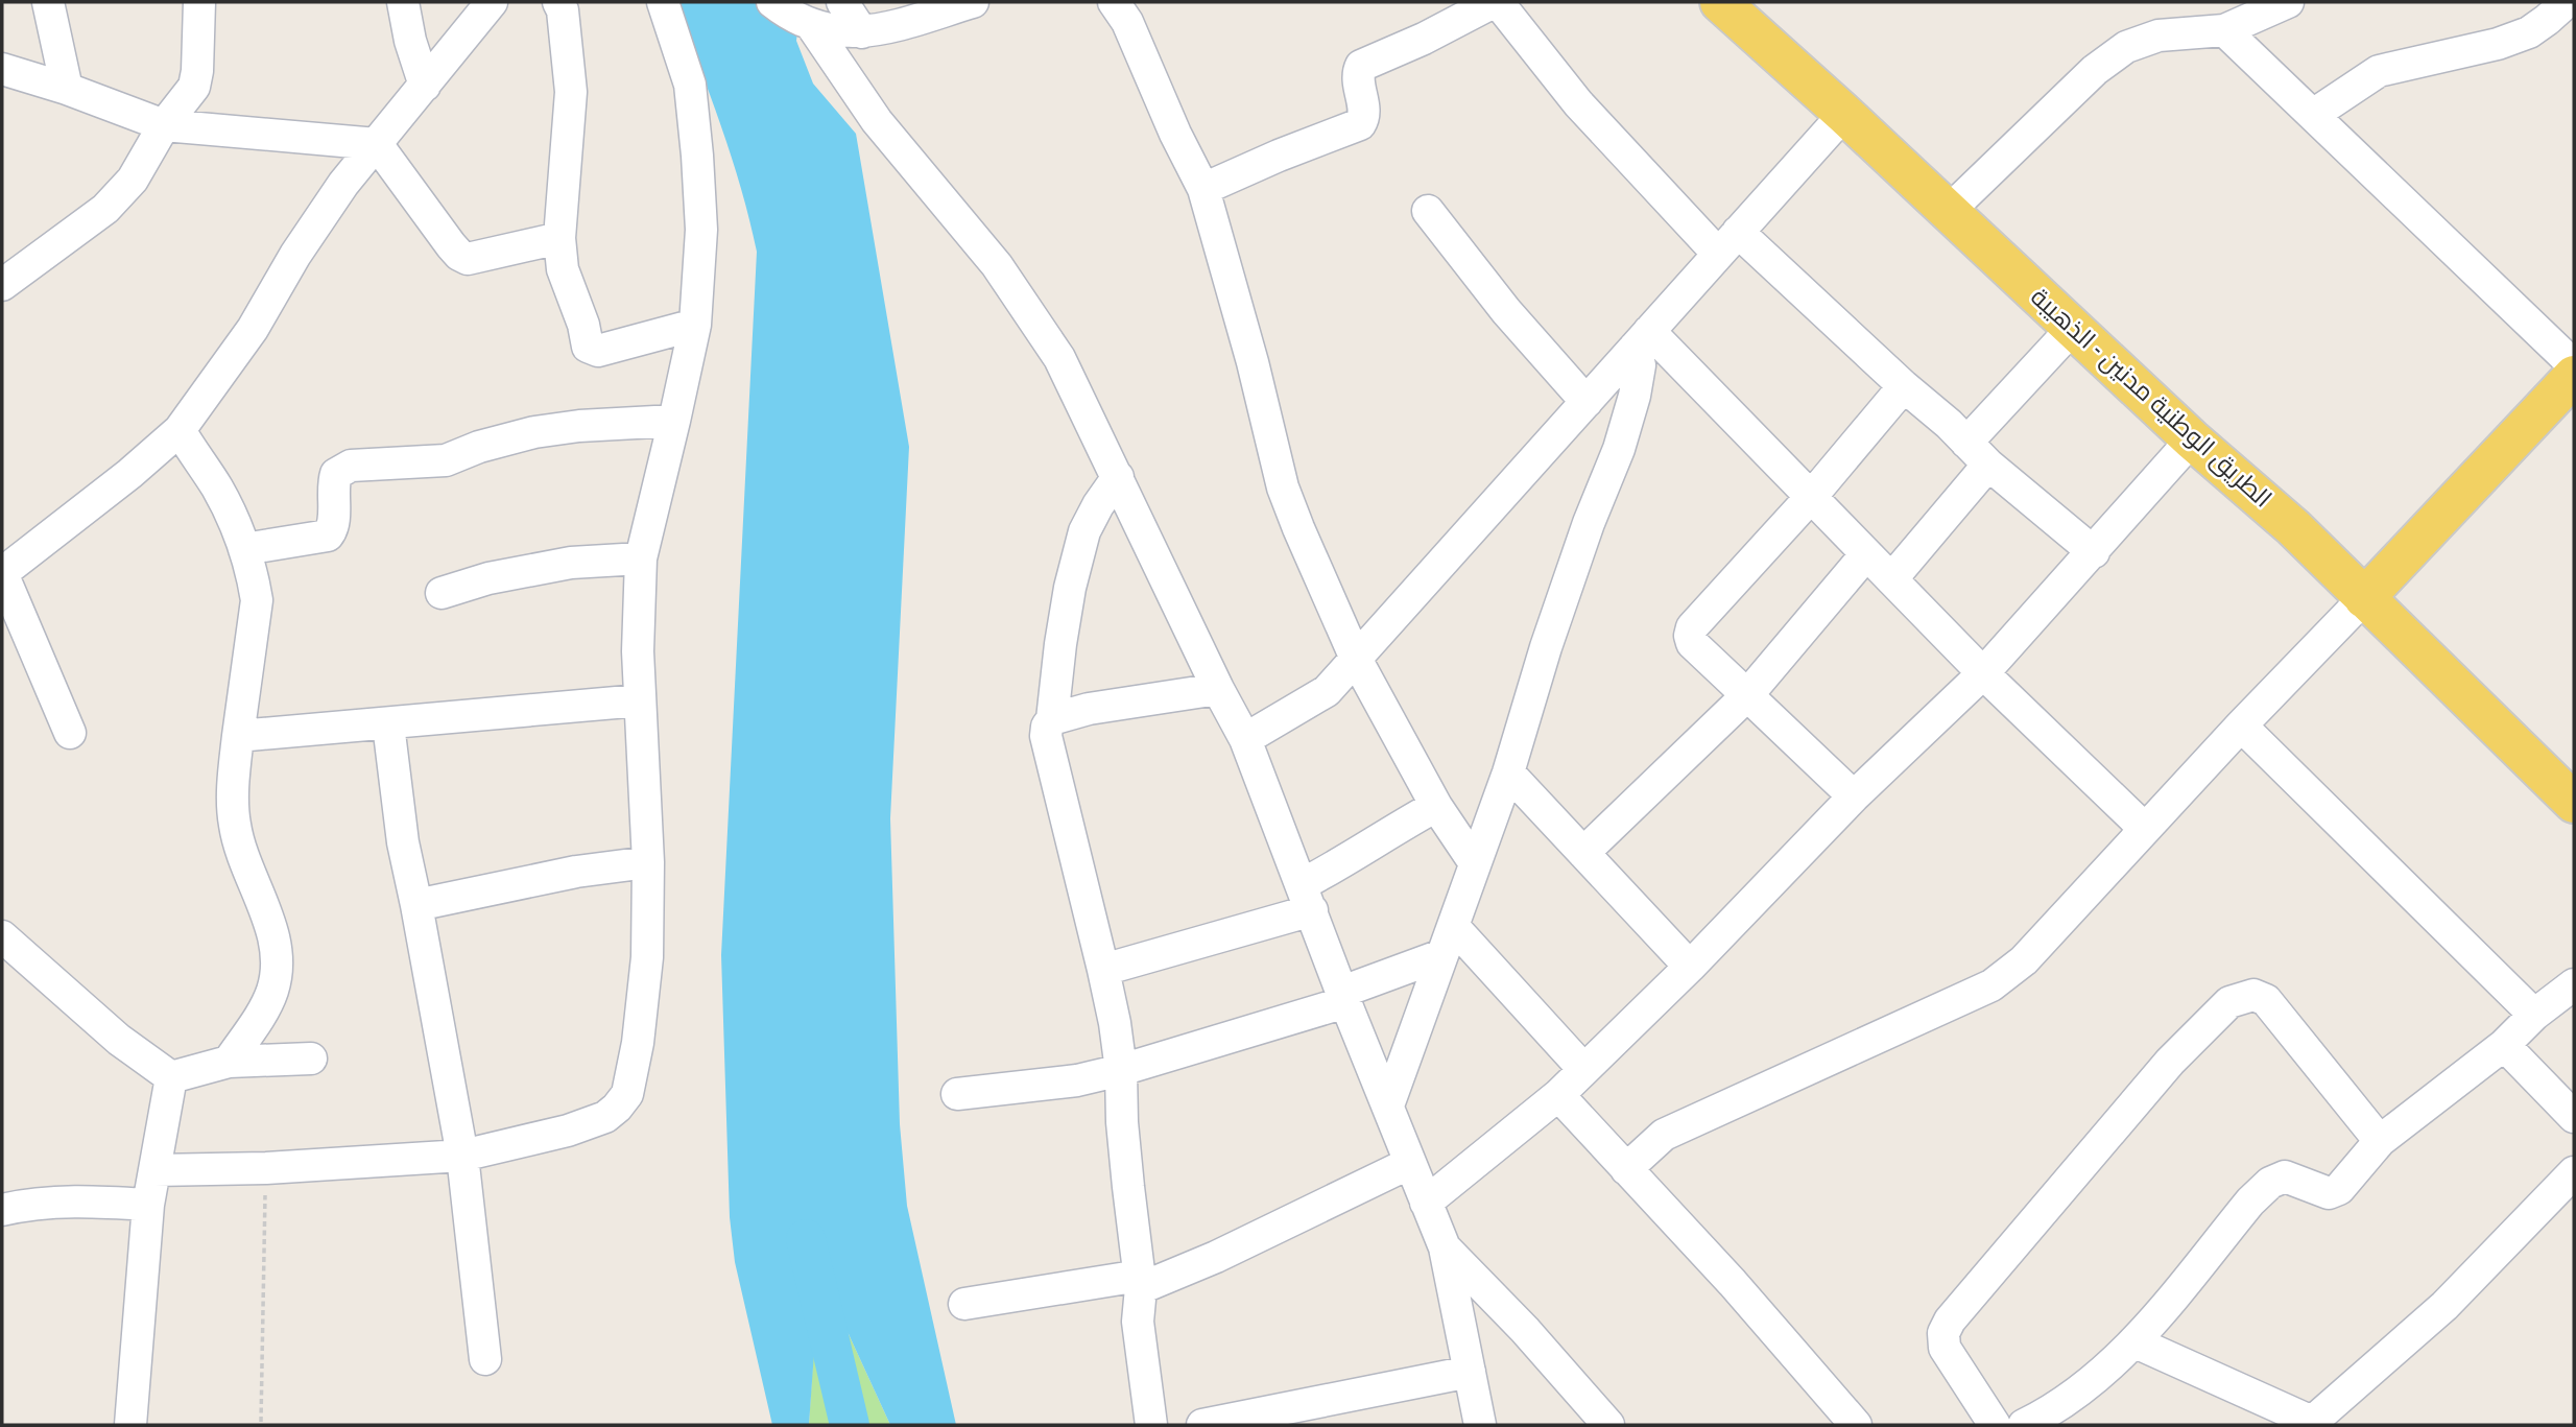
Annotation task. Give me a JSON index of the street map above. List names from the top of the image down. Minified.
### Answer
{"streets":{"main road":["الطريق الوطنية مدنين - الذهيبة"]}}
